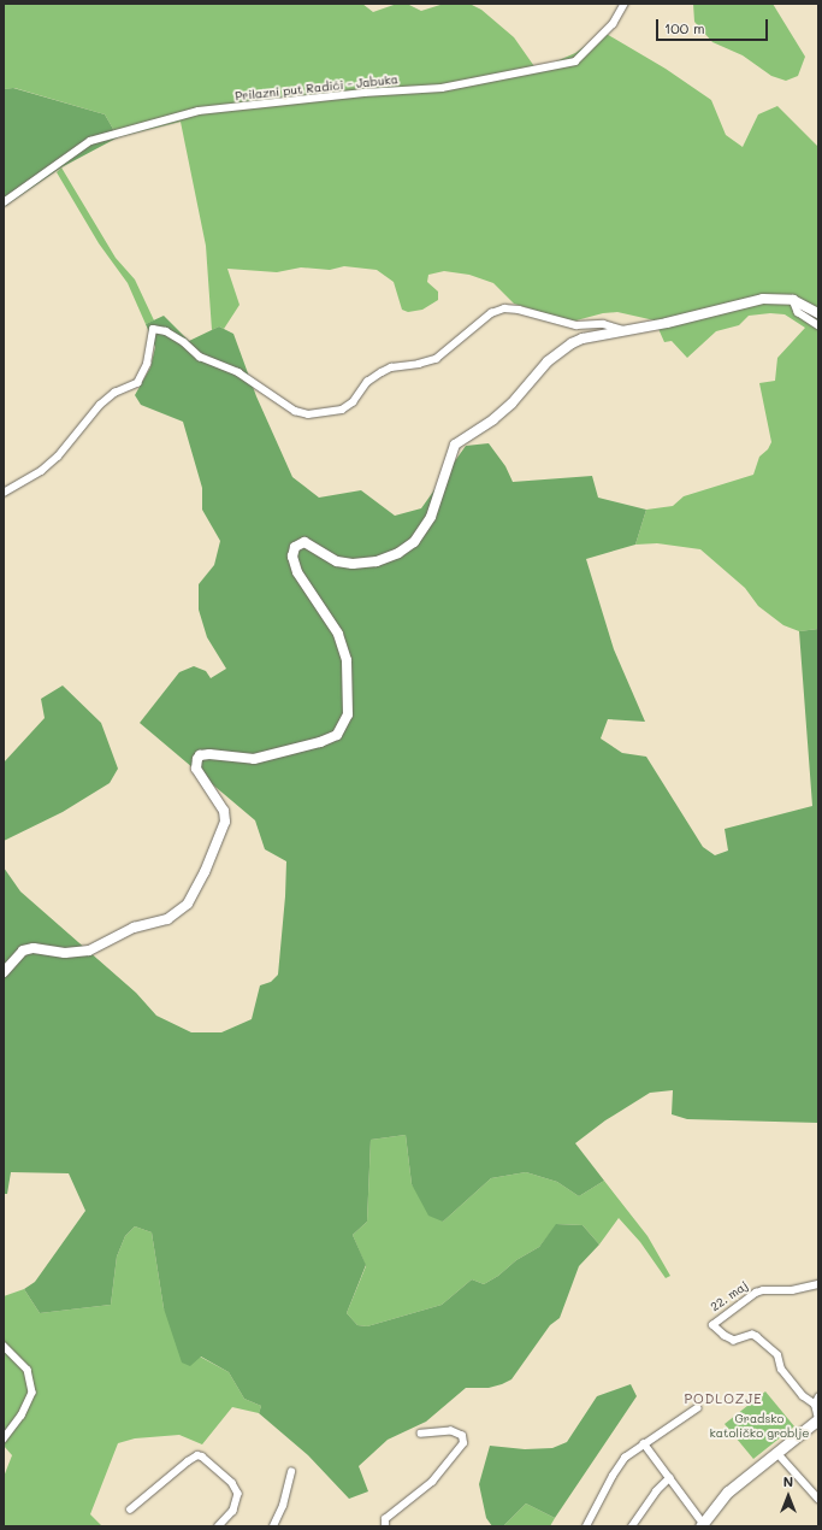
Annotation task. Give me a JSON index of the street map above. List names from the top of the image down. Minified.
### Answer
{"streets":{"main road":["22. maj"],"street":["Prilazni put Radići - Jabuka"]},"districts":["PODLOZJE"],"parks":["Gradsko katoličko groblje"],"scale_bar":"100 m","north":"top"}
